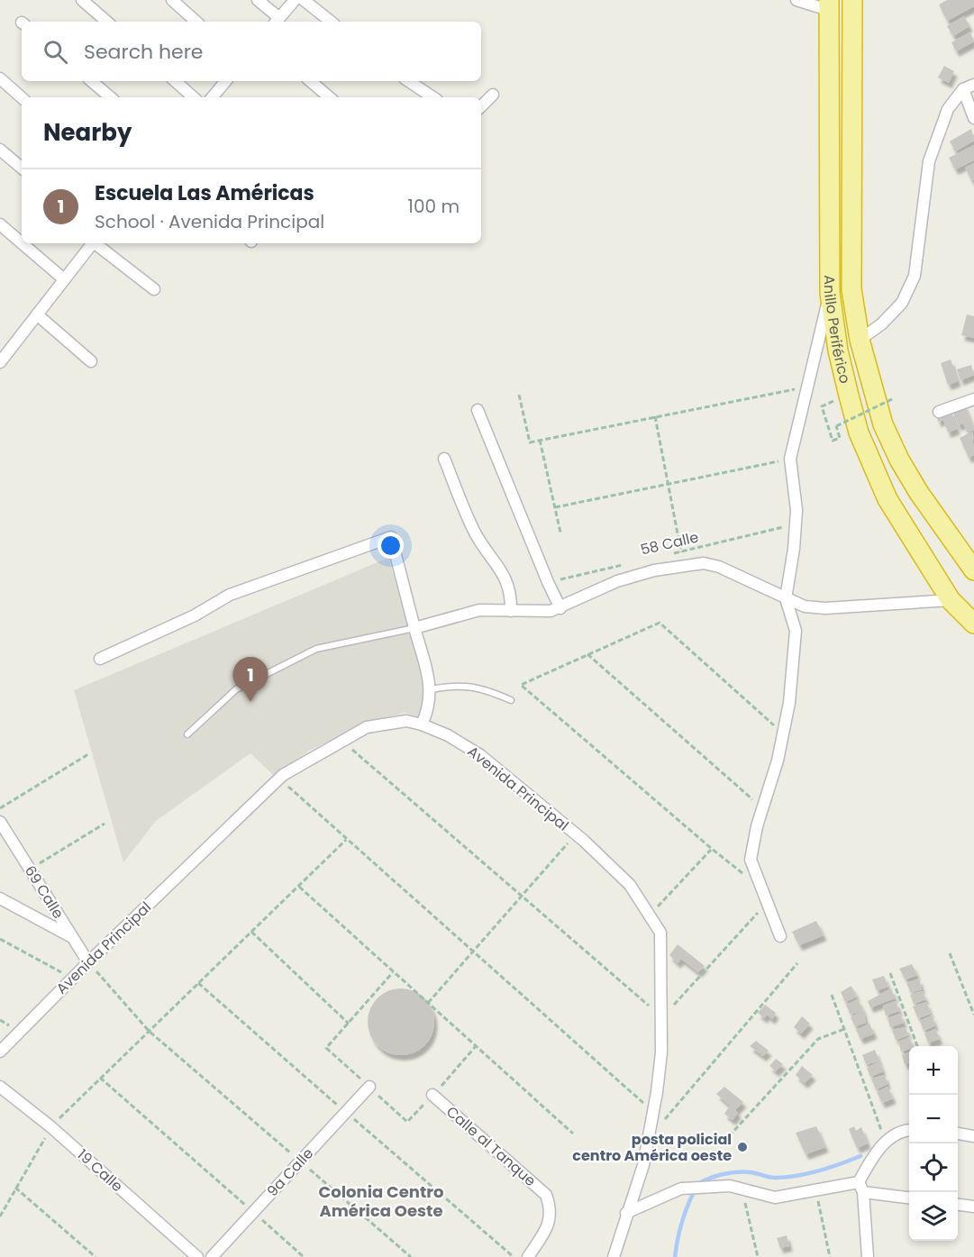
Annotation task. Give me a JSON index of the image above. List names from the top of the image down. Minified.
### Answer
{"streets":{"highway":["Anillo Periférico"],"street":["Avenida Principal","69 Calle","Calle al Tanque","19 Calle","9a Calle"],"path":["58 Calle"]},"crossings":[["Avenida Principal","69 Calle"]],"districts":["Colonia Centro América Oeste"],"places":["posta policial centro América oeste"],"page":{"search":"Search here","heading":"Nearby","list":[{"mark":"1","name":"Escuela Las Américas","note":"School · Avenida Principal","value":"100 m"}],"pins":"1","map_buttons":["+","−"]}}
